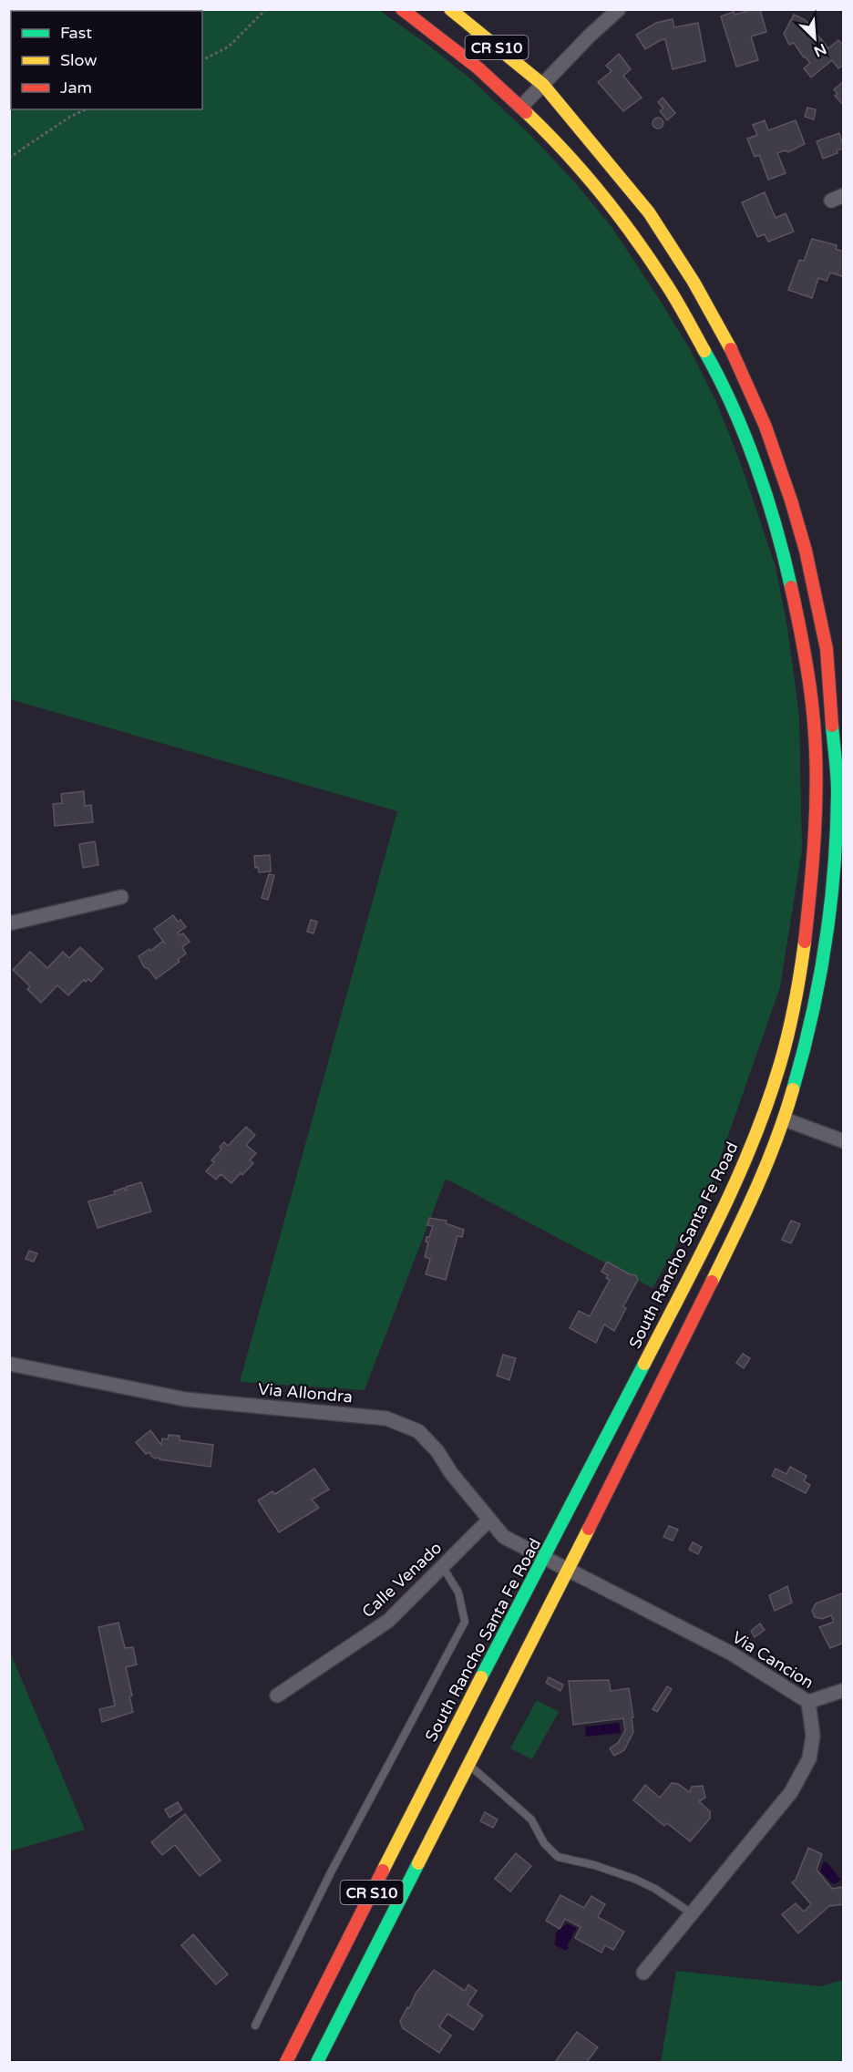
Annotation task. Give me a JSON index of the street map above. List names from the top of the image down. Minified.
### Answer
{"streets":{"main road":["CR S10","South Rancho Santa Fe Road"],"street":["Via Allondra","Calle Venado","Via Cancion"]},"crossings":[["CR S10","Via Cancion"],["South Rancho Santa Fe Road","Via Allondra"],["South Rancho Santa Fe Road","Via Cancion"],["Via Allondra","Calle Venado"],["Via Allondra","Via Cancion"]],"legend":["Fast","Slow","Jam"],"north":"bottom right"}
